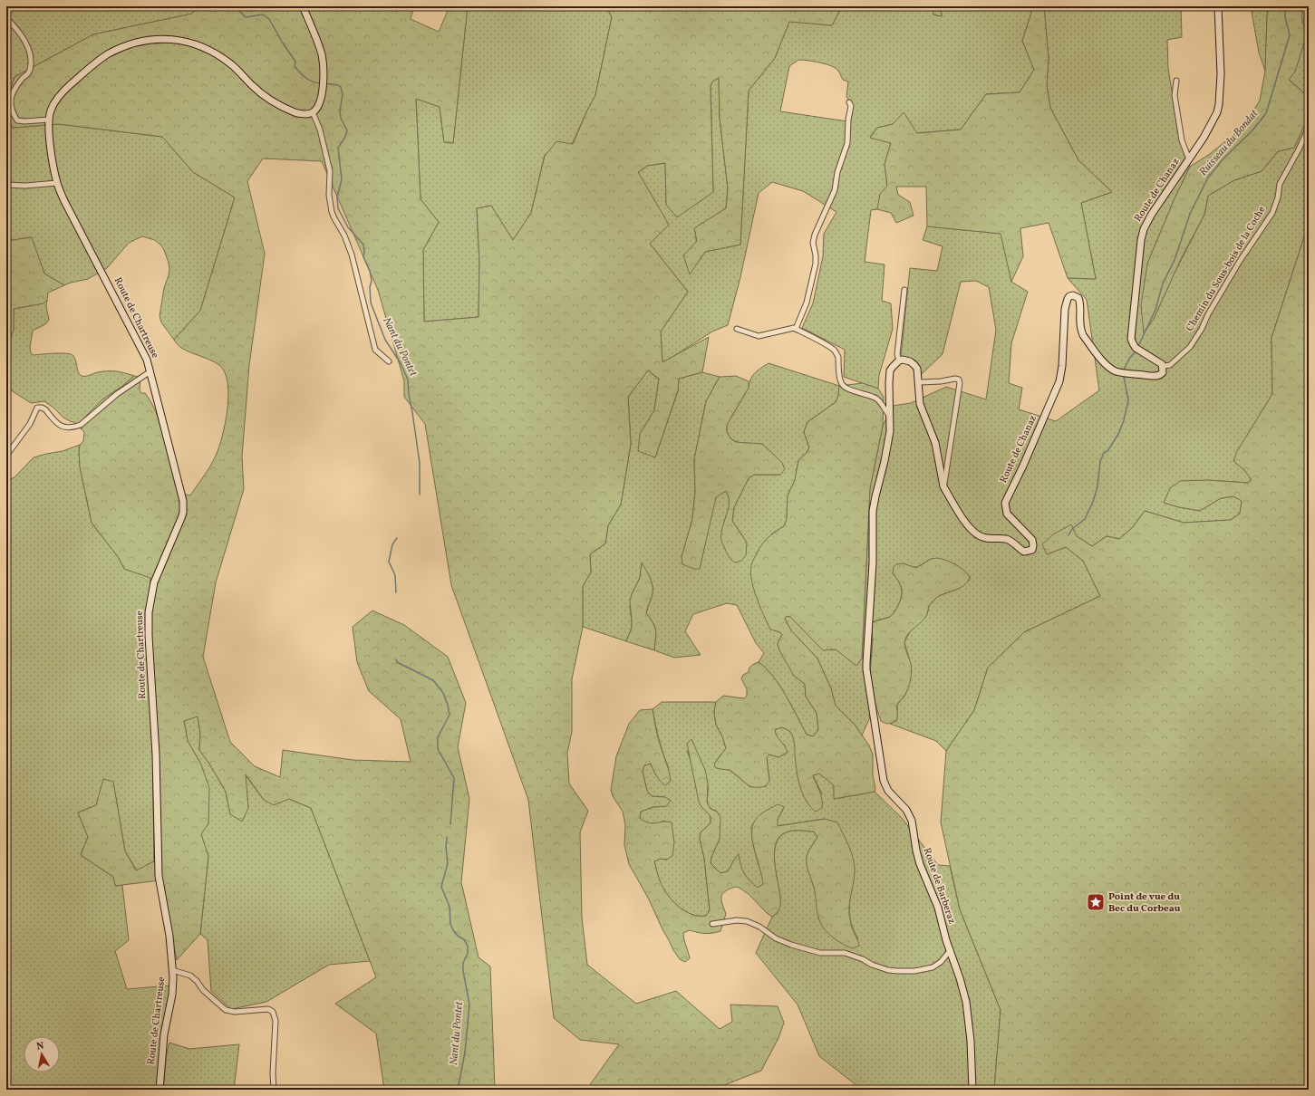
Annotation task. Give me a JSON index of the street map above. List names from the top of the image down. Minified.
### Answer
{"streets":{"street":["Route de Chanaz","Chemin du Sous-bois de la Coche","Route de Chartreuse","Route de Barberaz"]},"crossings":[["Route de Chanaz","Chemin du Sous-bois de la Coche"]],"water":["Ruisseau du Bondat","Nant du Pontet"],"places":{"place":["Point de vue du Bec du Corbeau"]},"north":"top"}
